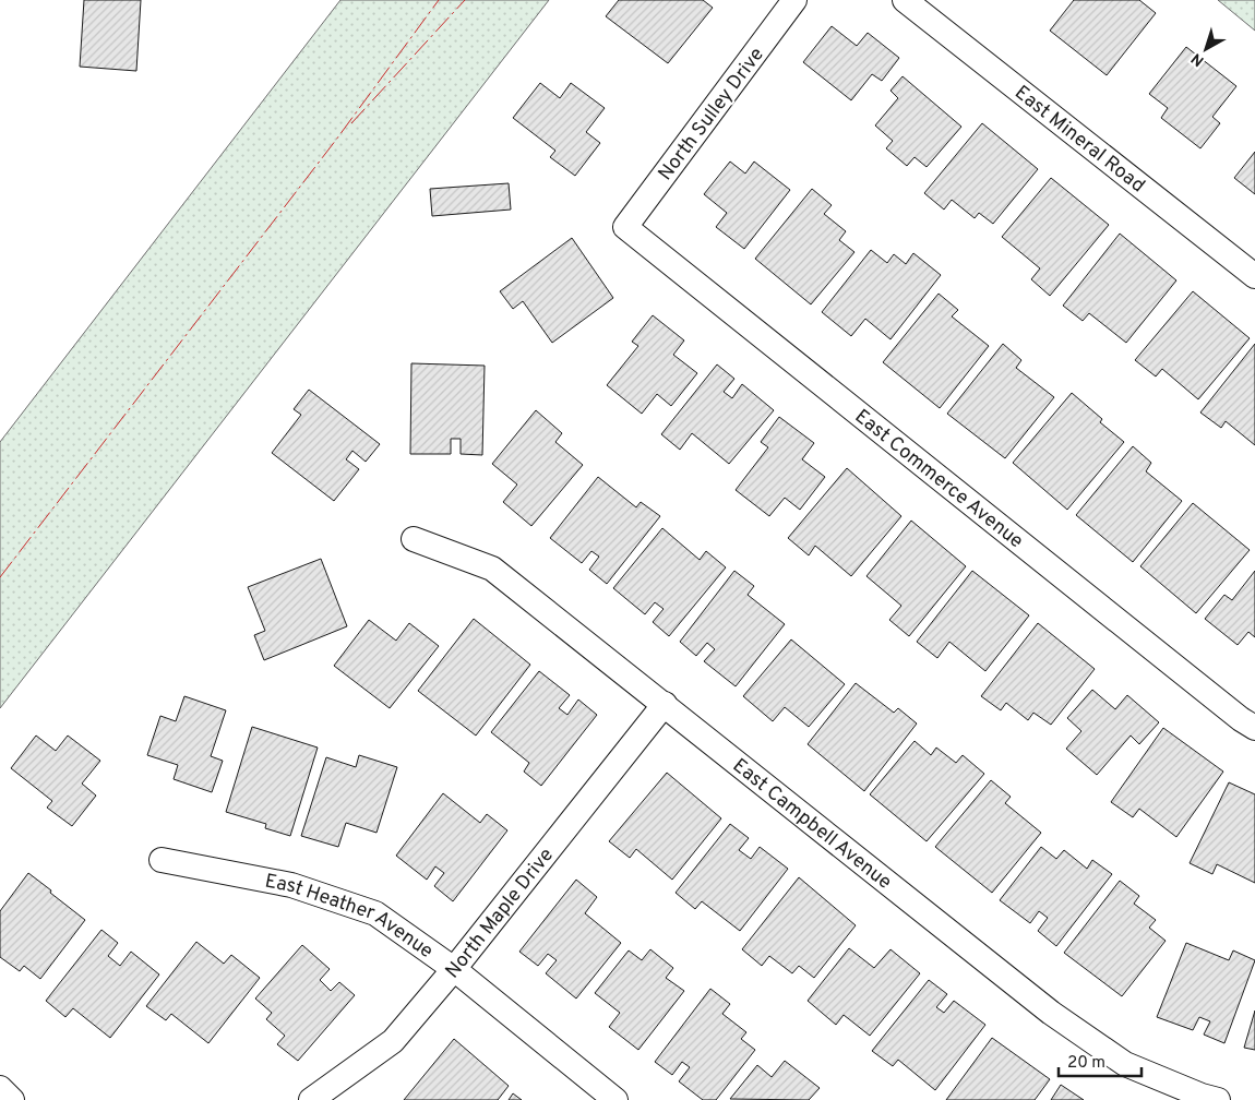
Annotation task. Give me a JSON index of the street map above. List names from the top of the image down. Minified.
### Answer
{"streets":{"street":["North Sulley Drive","East Mineral Road","East Commerce Avenue","East Campbell Avenue","North Maple Drive","East Heather Avenue"]},"crossings":[["North Sulley Drive","East Commerce Avenue"],["East Campbell Avenue","North Maple Drive"],["North Maple Drive","East Heather Avenue"]],"scale_bar":"20 m","north":"bottom left"}
